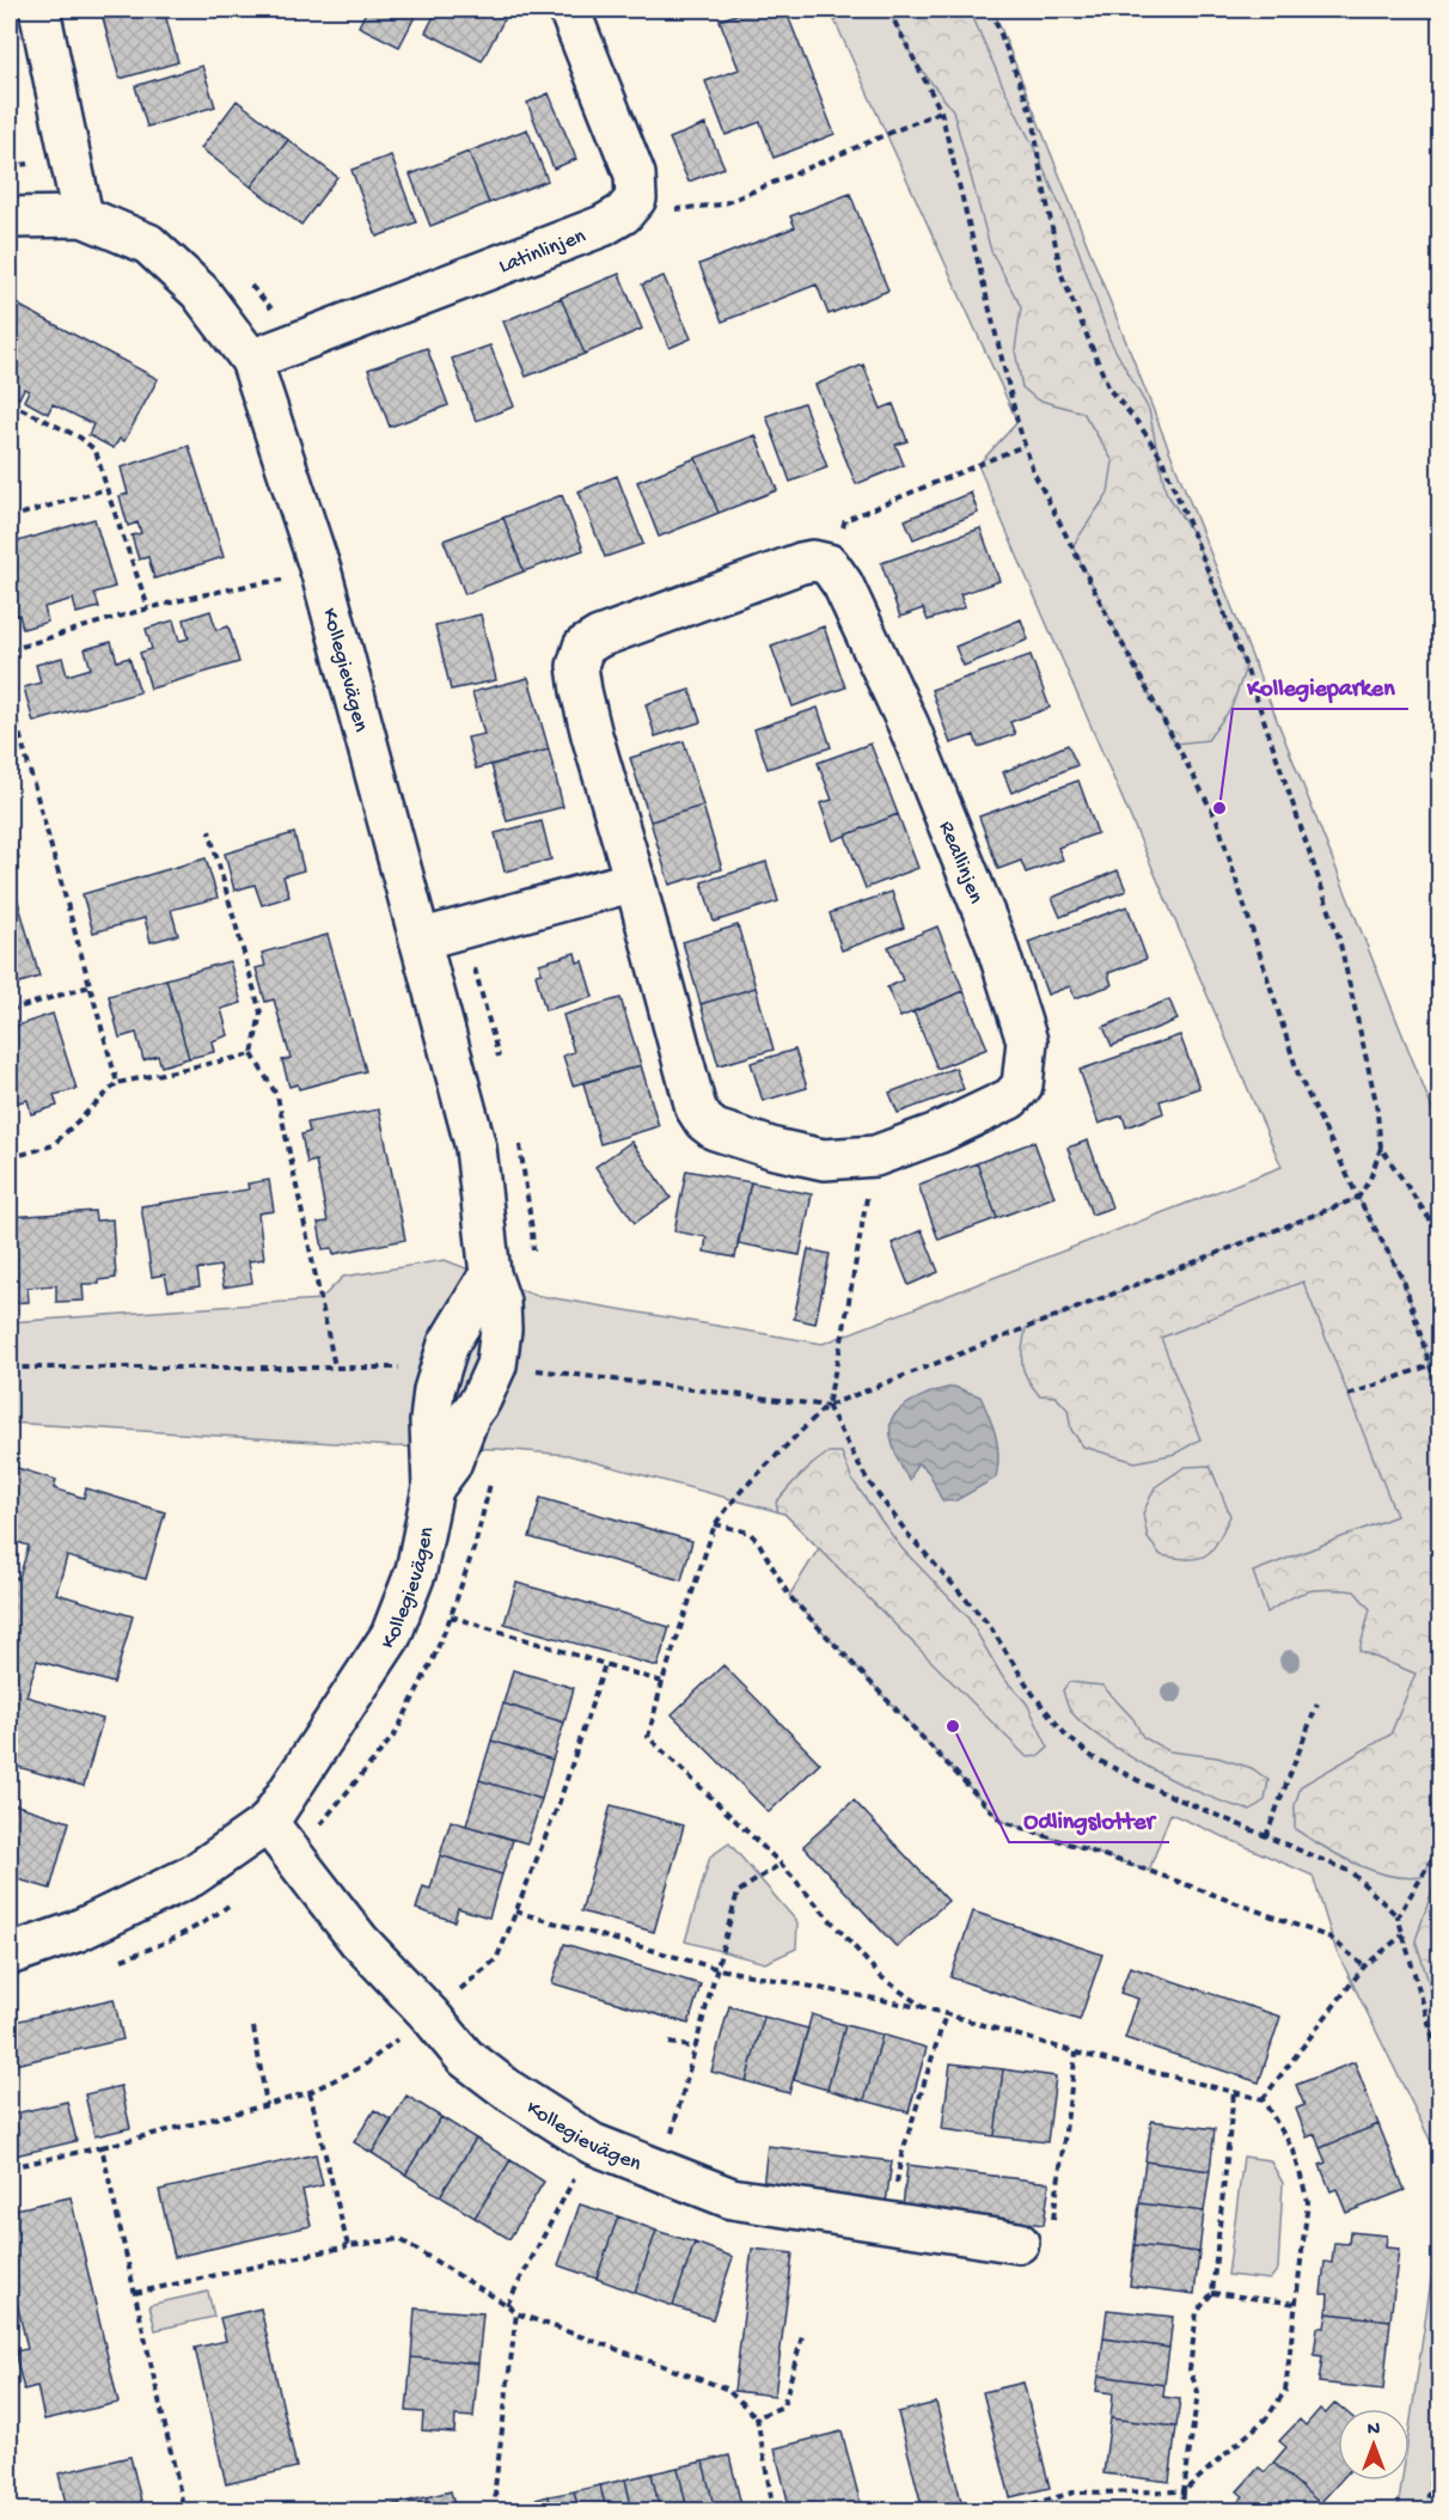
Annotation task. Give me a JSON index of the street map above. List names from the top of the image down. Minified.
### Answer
{"streets":{"street":["Latinlinjen","Kollegievägen","Reallinjen"]},"crossings":[["Latinlinjen","Kollegievägen"]],"places":["Kollegieparken","Odlingslotter"],"north":"top"}
